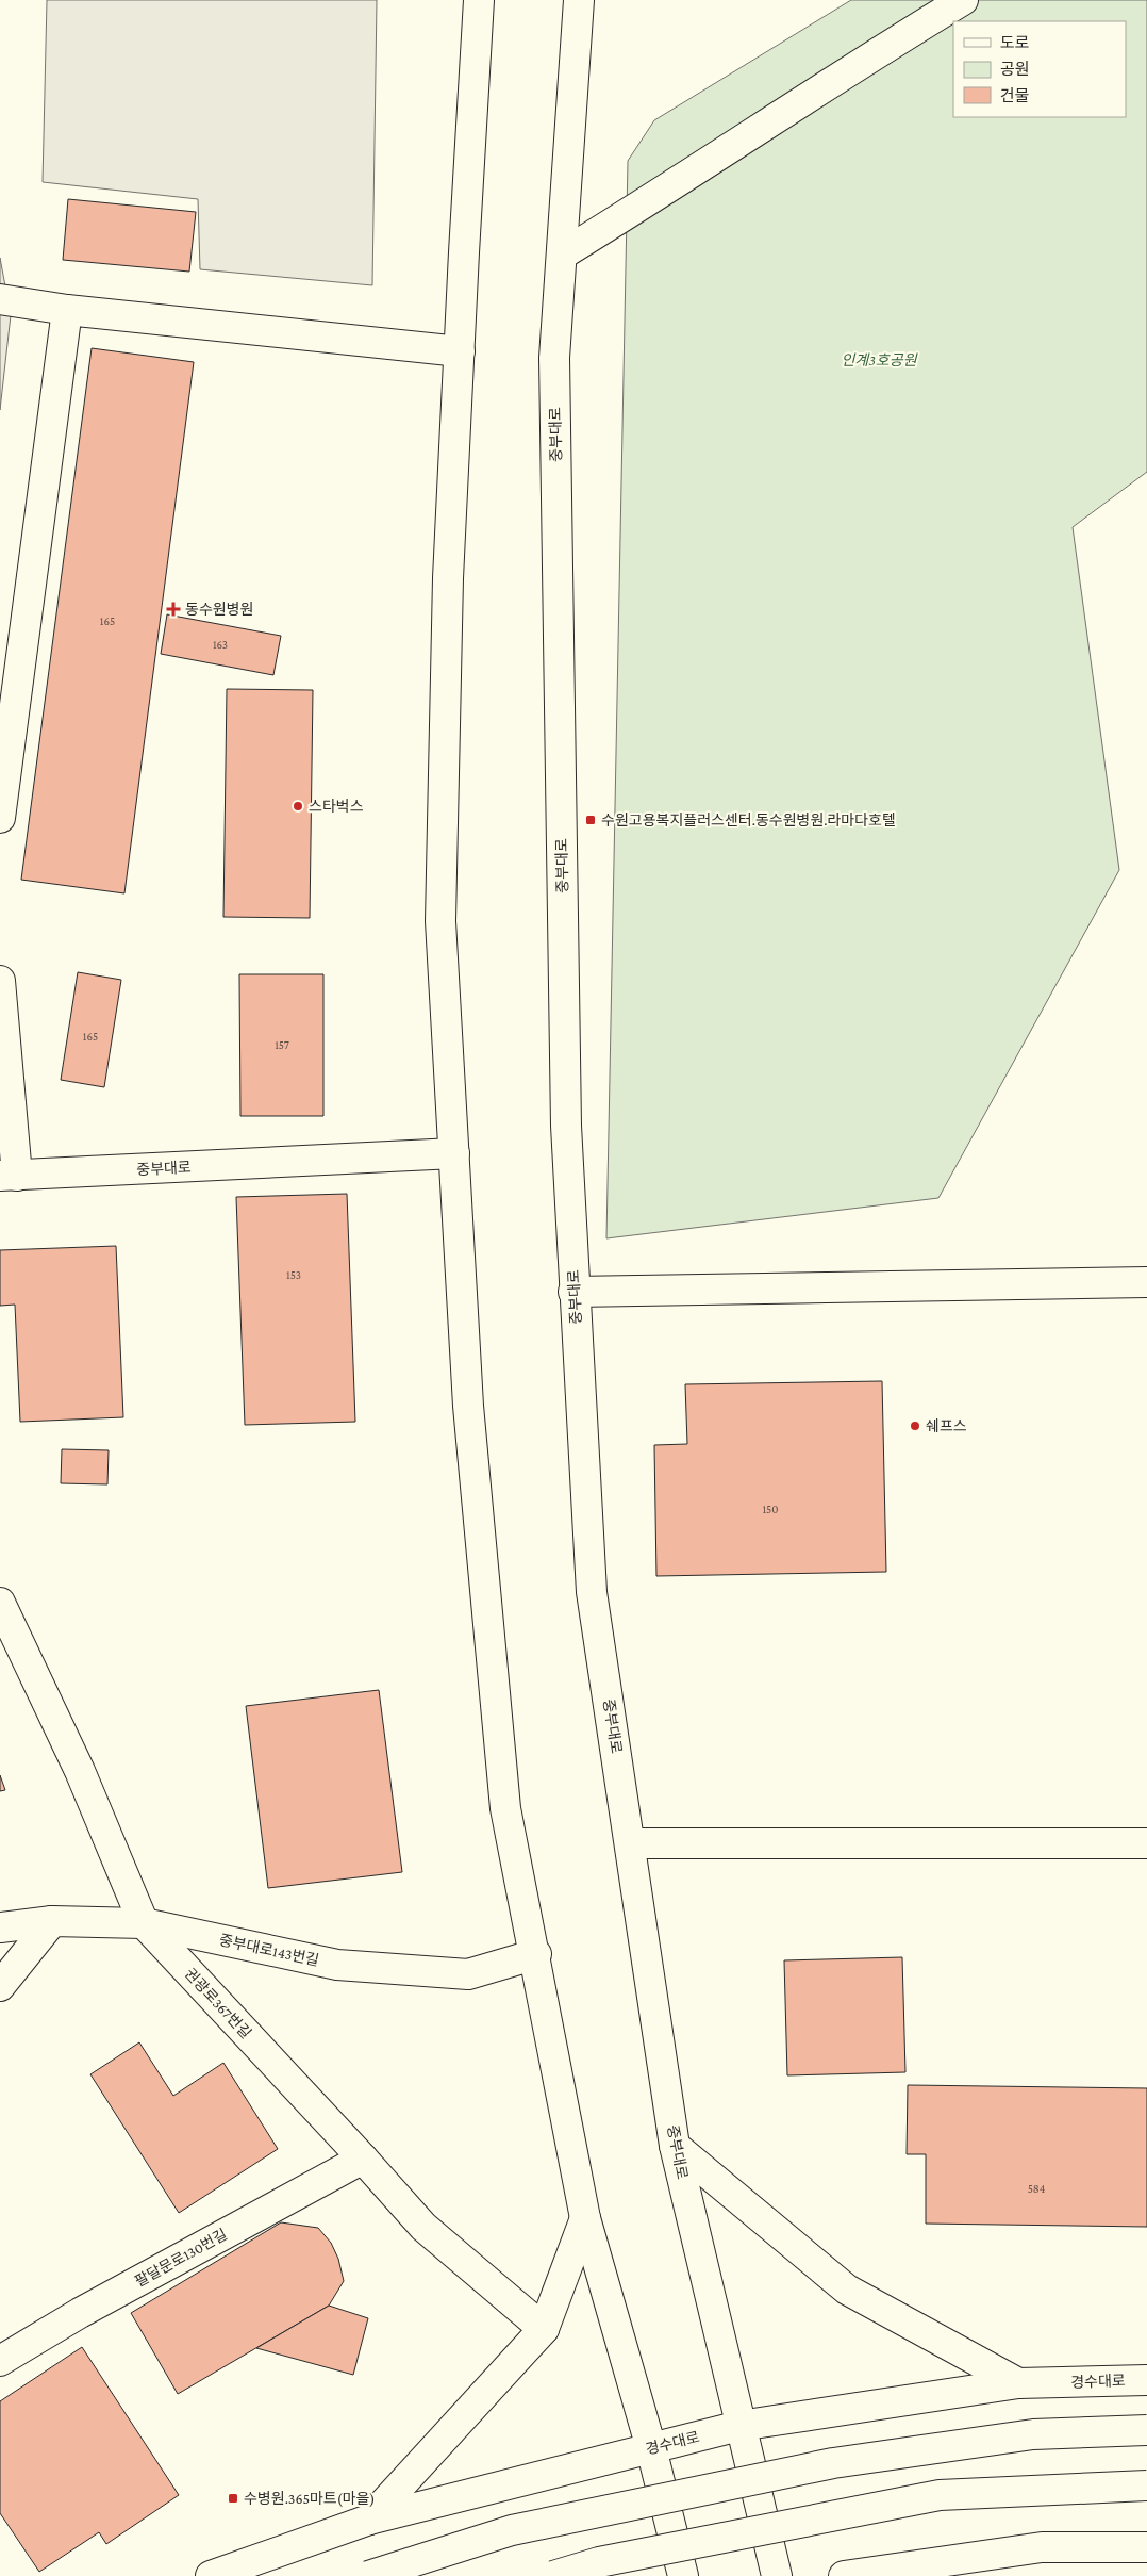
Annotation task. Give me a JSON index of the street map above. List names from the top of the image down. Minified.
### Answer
{"streets":{"main road":["중부대로","중부대로143번길","권광로367번길","팔달문로130번길","경수대로"]},"crossings":[["중부대로","경수대로"],["중부대로143번길","권광로367번길"],["권광로367번길","팔달문로130번길"]],"parks":["인계3호공원"],"places":{"health":["동수원병원"],"other":["스타벅스","쉐프스"],"transit":["수원고용복지플러스센터.동수원병원.라마다호텔","수병원.365마트(마을)"]},"house_numbers":["165","163","165","157","153","150","584"],"legend":["도로","공원","건물"]}
